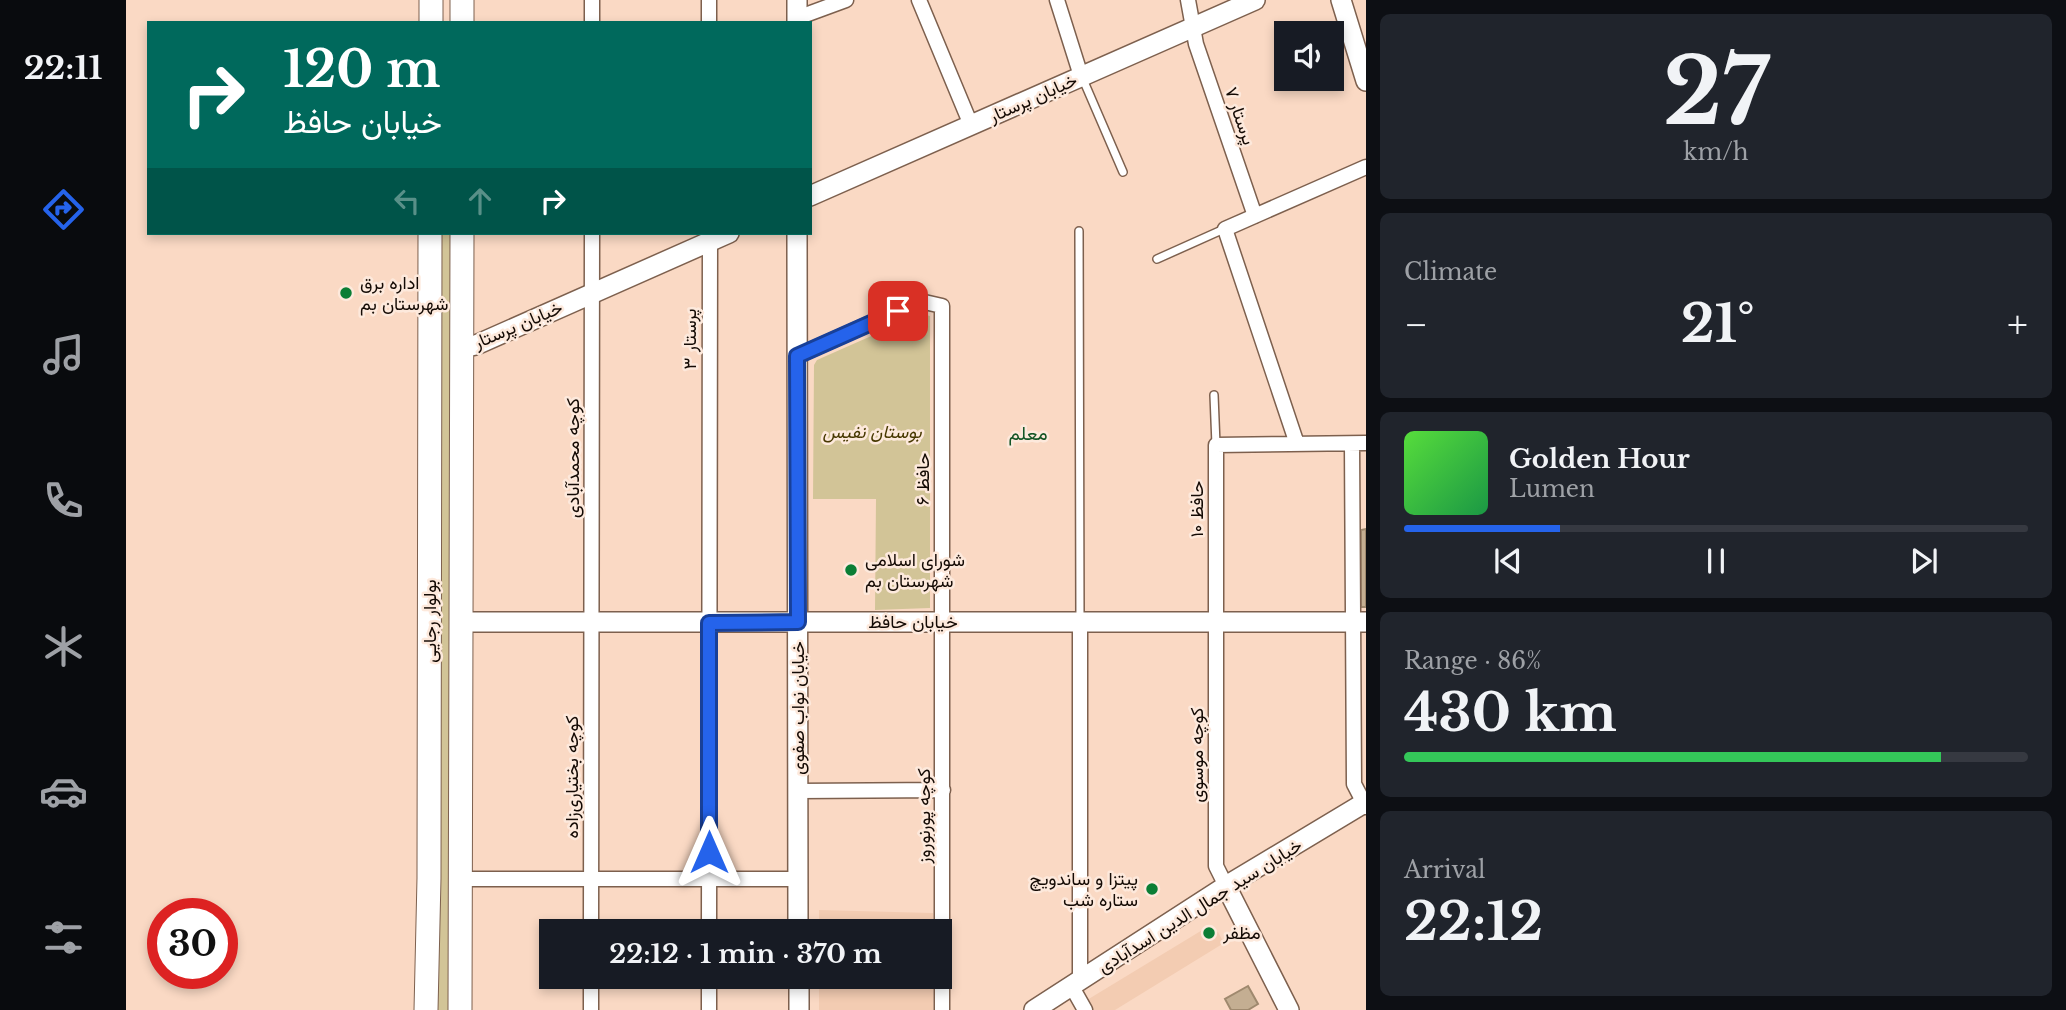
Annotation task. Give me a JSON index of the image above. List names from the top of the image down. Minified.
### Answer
{"streets":{"main road":["بولوار رجایی"],"street":["خیابان پرستار","پرستار ۷","پرستار ۳","کوچه محمدآبادی","حافظ ۶","حافظ ۱۰","خیابان حافظ","خیابان نواب صفوی","کوچه موسوی","کوچه بختیاری‌زاده","کوچه پورنوروز","خیابان سید جمال الدین اسدآبادی"]},"crossings":[["خیابان پرستار","پرستار ۷"],["خیابان پرستار","پرستار ۳"],["خیابان پرستار","کوچه محمدآبادی"],["خیابان پرستار","بولوار رجایی"],["پرستار ۳","خیابان حافظ"],["کوچه محمدآبادی","خیابان حافظ"],["کوچه محمدآبادی","کوچه بختیاری‌زاده"],["حافظ ۶","خیابان حافظ"],["حافظ ۶","خیابان نواب صفوی"],["حافظ ۶","کوچه پورنوروز"],["حافظ ۱۰","خیابان حافظ"],["حافظ ۱۰","کوچه موسوی"],["بولوار رجایی","خیابان حافظ"],["خیابان حافظ","خیابان نواب صفوی"],["خیابان حافظ","کوچه موسوی"],["خیابان حافظ","کوچه بختیاری‌زاده"],["خیابان حافظ","کوچه پورنوروز"],["کوچه موسوی","خیابان سید جمال الدین اسدآبادی"]],"districts":["معلم"],"parks":["بوستان نفیس"],"places":["اداره برق شهرستان بم","شورای اسلامی شهرستان بم","پیتزا و ساندویچ ستاره شب","مظفر"],"page":{"tabs":"22:11","tile":[["27","km/h"],"Climate",["Range · 86%","430 km"],["Arrival","22:12"]],"turn":["120 m","خیابان حافظ"],"heat":["−","21°","+"],"song":["Golden Hour","Lumen"],"limit":"30","trip":"22:12 · 1 min · 370 m"}}
